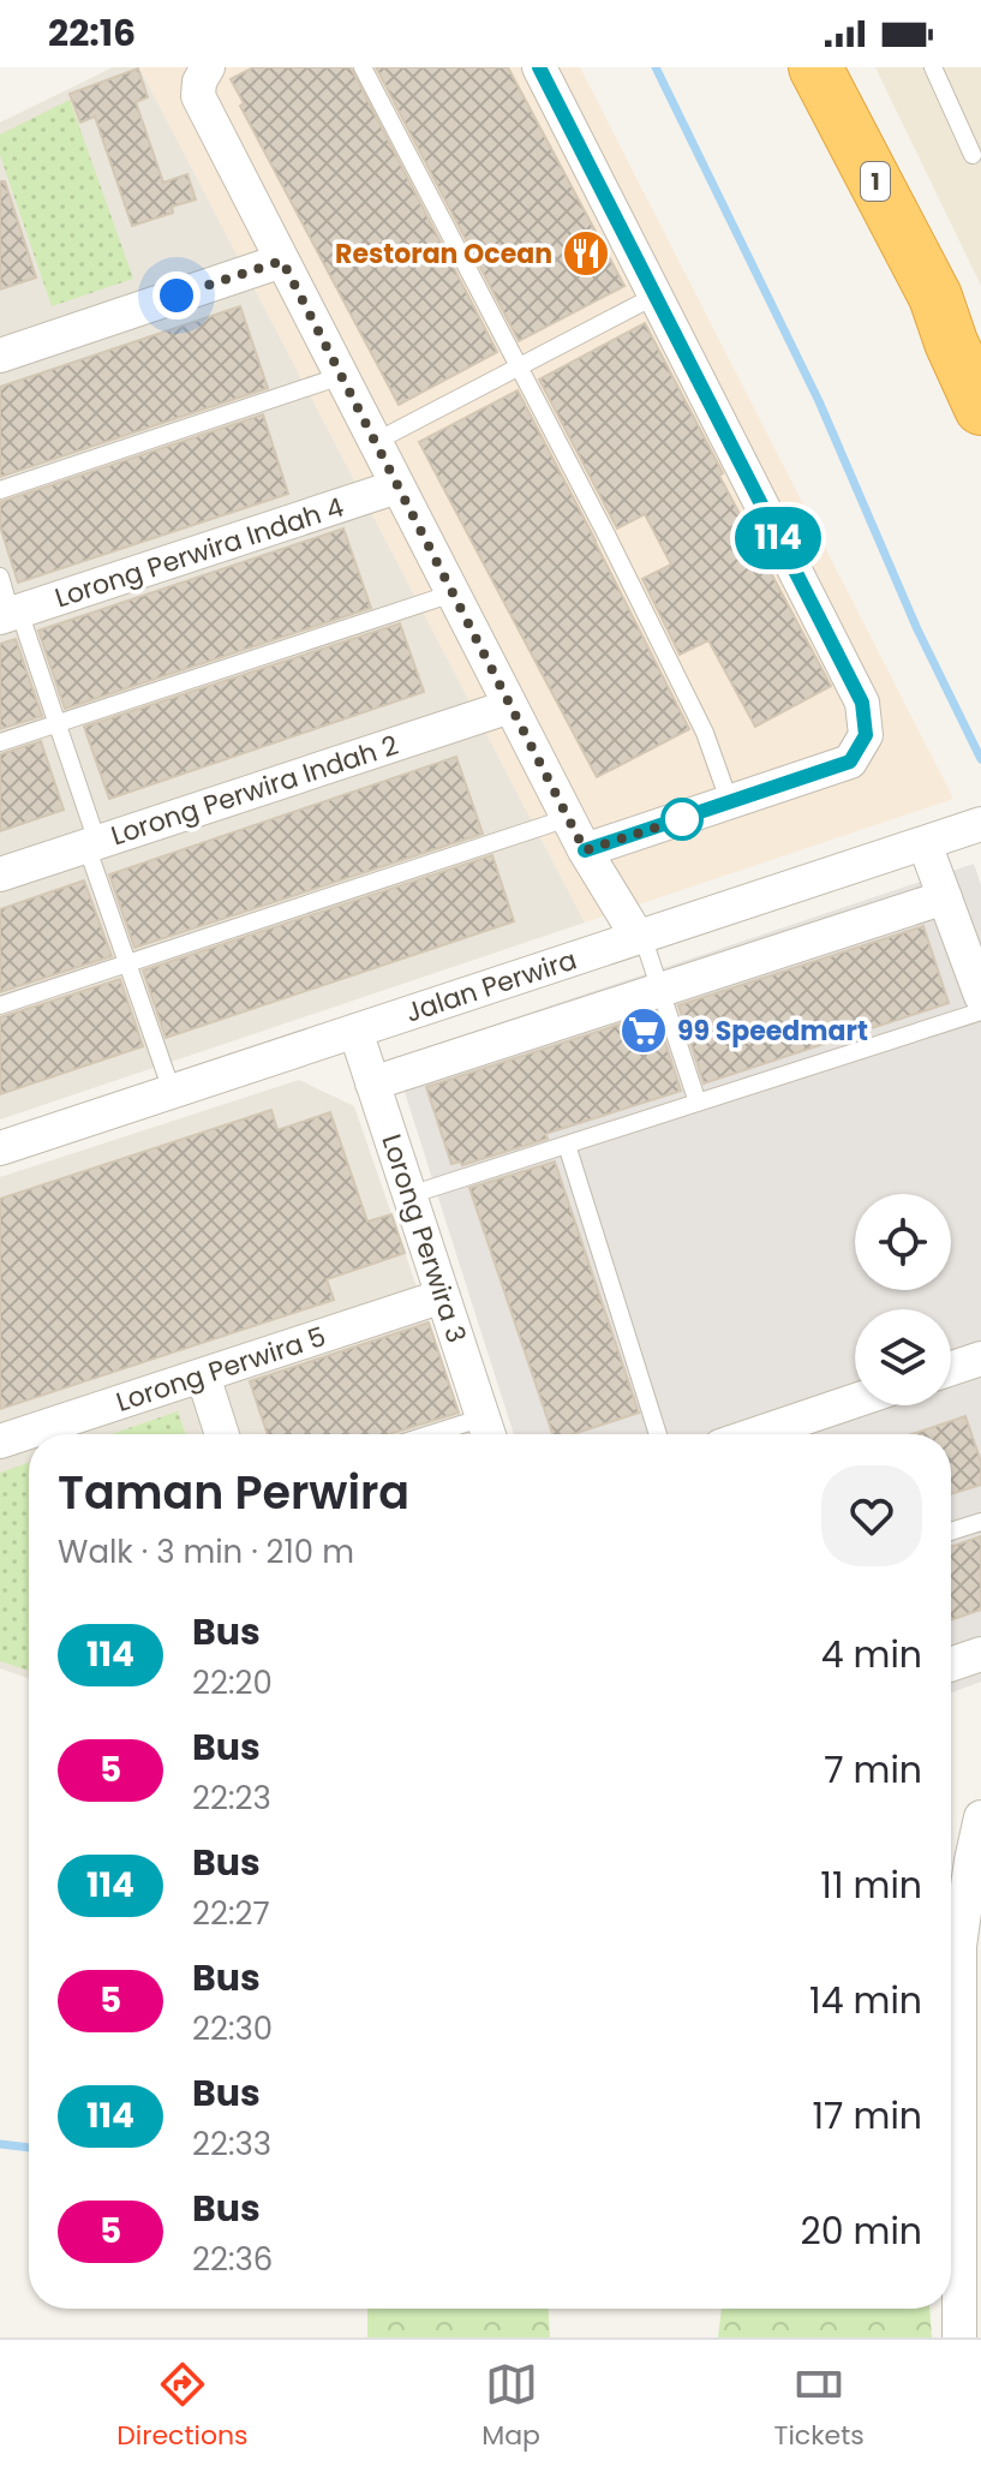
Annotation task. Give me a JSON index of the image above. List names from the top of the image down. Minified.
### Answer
{"streets":{"highway":["1"],"street":["Lorong Perwira Indah 4","Lorong Perwira Indah 2","Jalan Perwira","Lorong Perwira 3","Lorong Perwira 5"]},"crossings":[["Jalan Perwira","Lorong Perwira 3"],["Lorong Perwira 3","Lorong Perwira 5"]],"places":{"restaurant":["Restoran Ocean"],"supermarket":["99 Speedmart"]},"lines":["bus line 114"],"page":{"status":"22:16","on_map":"114","heading":["Taman Perwira","Walk · 3 min · 210 m"],"list":[{"mark":"114","name":"Bus","note":"22:20","value":"4 min"},{"mark":"5","name":"Bus","note":"22:23","value":"7 min"},{"mark":"114","name":"Bus","note":"22:27","value":"11 min"},{"mark":"5","name":"Bus","note":"22:30","value":"14 min"},{"mark":"114","name":"Bus","note":"22:33","value":"17 min"},{"mark":"5","name":"Bus","note":"22:36","value":"20 min"}],"tabs":["Directions","Map","Tickets"]}}
